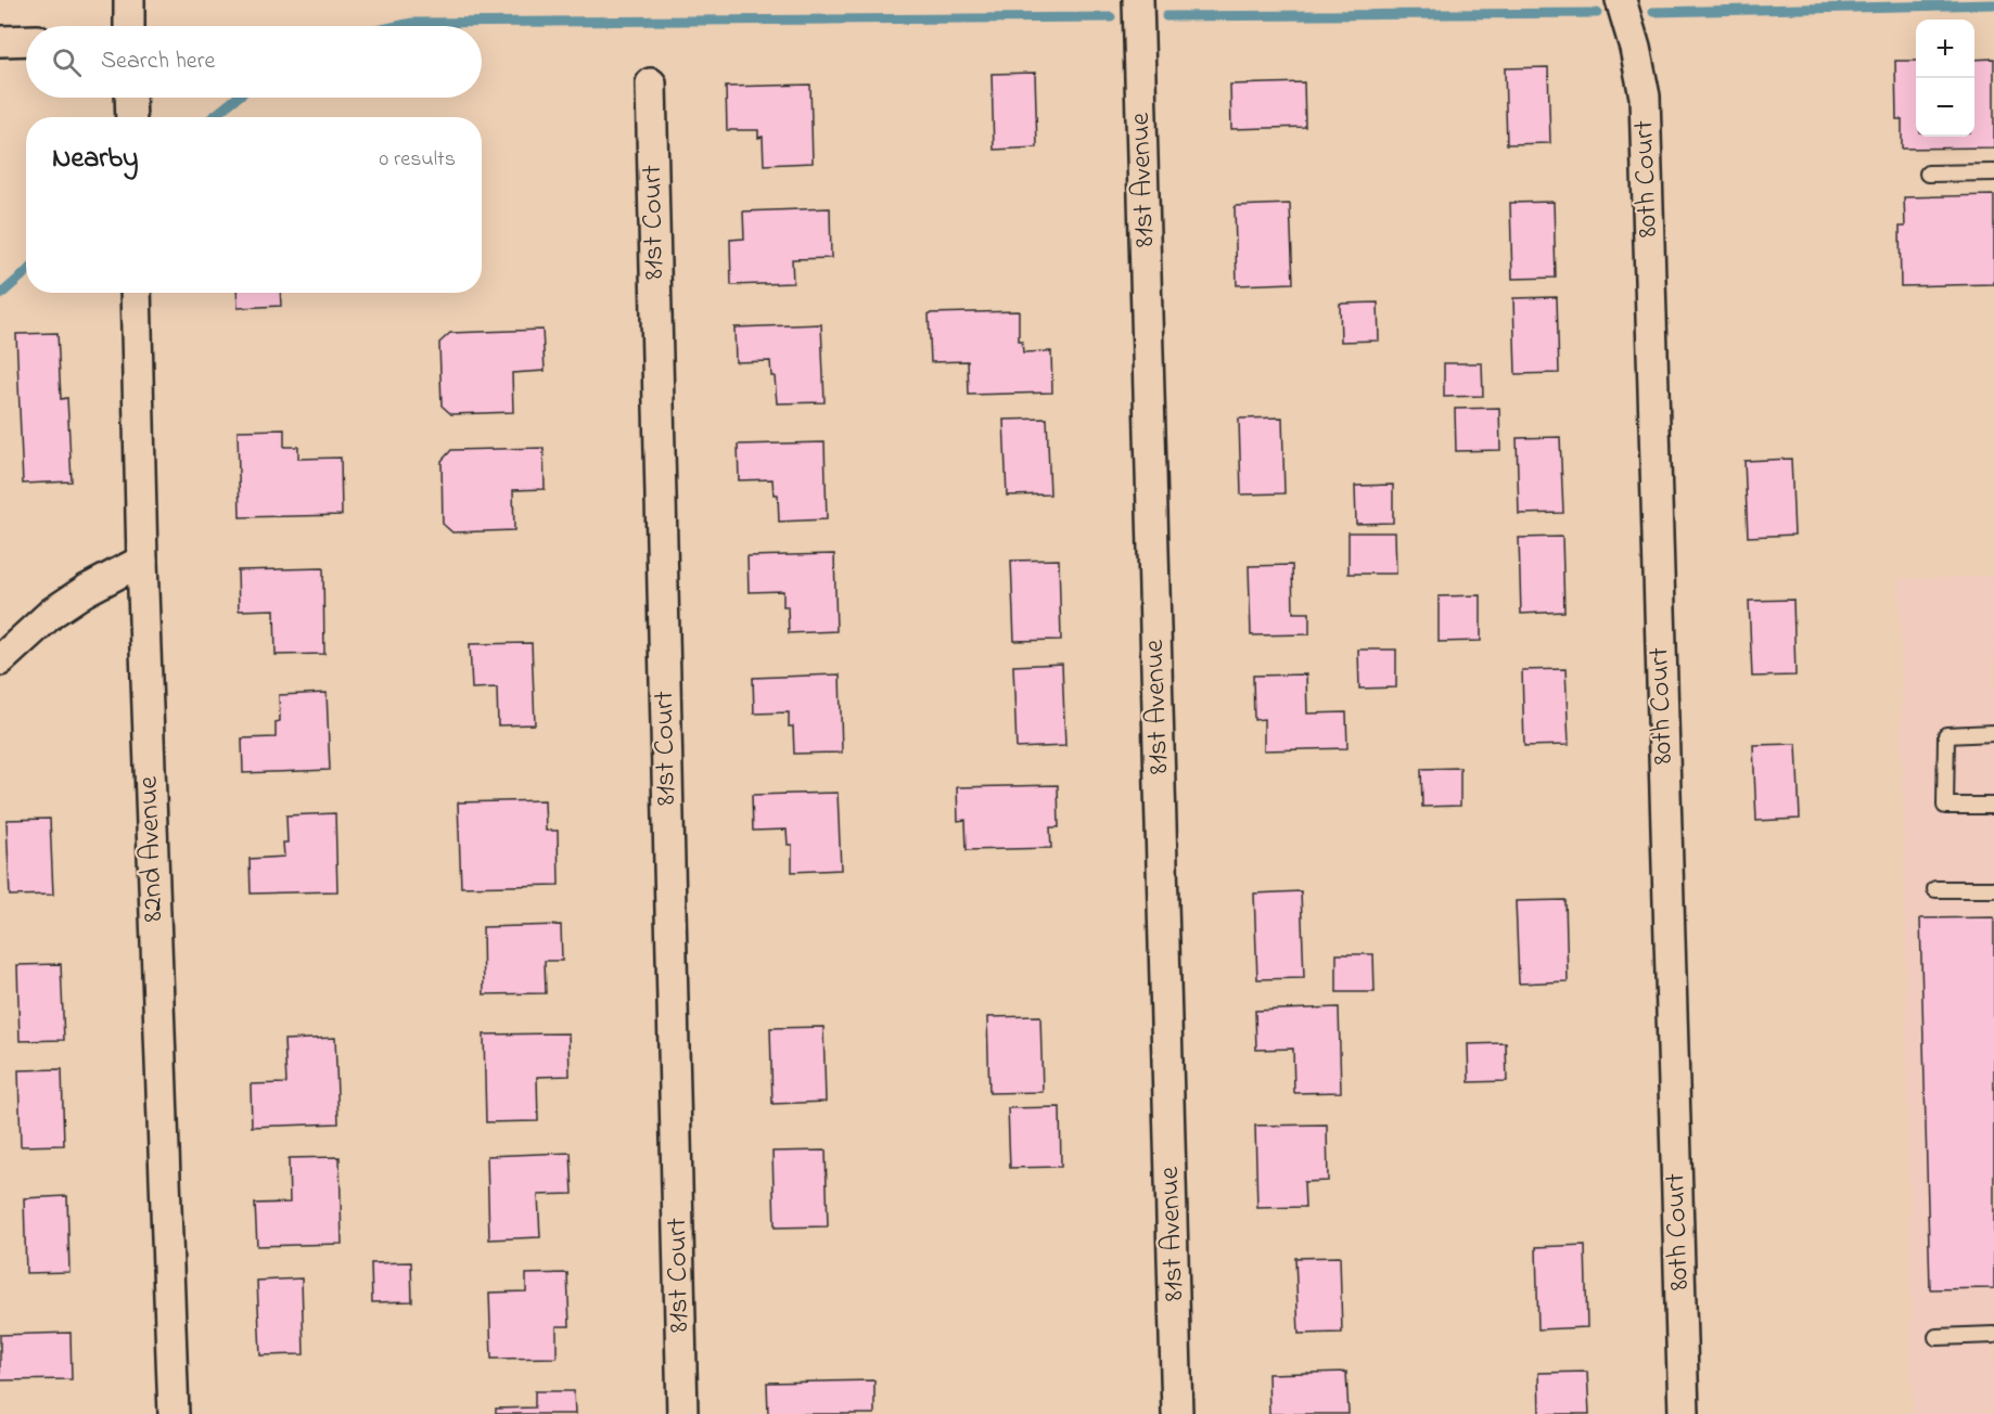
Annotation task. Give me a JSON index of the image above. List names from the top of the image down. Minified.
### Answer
{"streets":{"street":["80th Court","81st Avenue","81st Court","82nd Avenue"]},"page":{"map_buttons":["+","−"],"search":"Search here","heading":["Nearby","0 results"]}}
